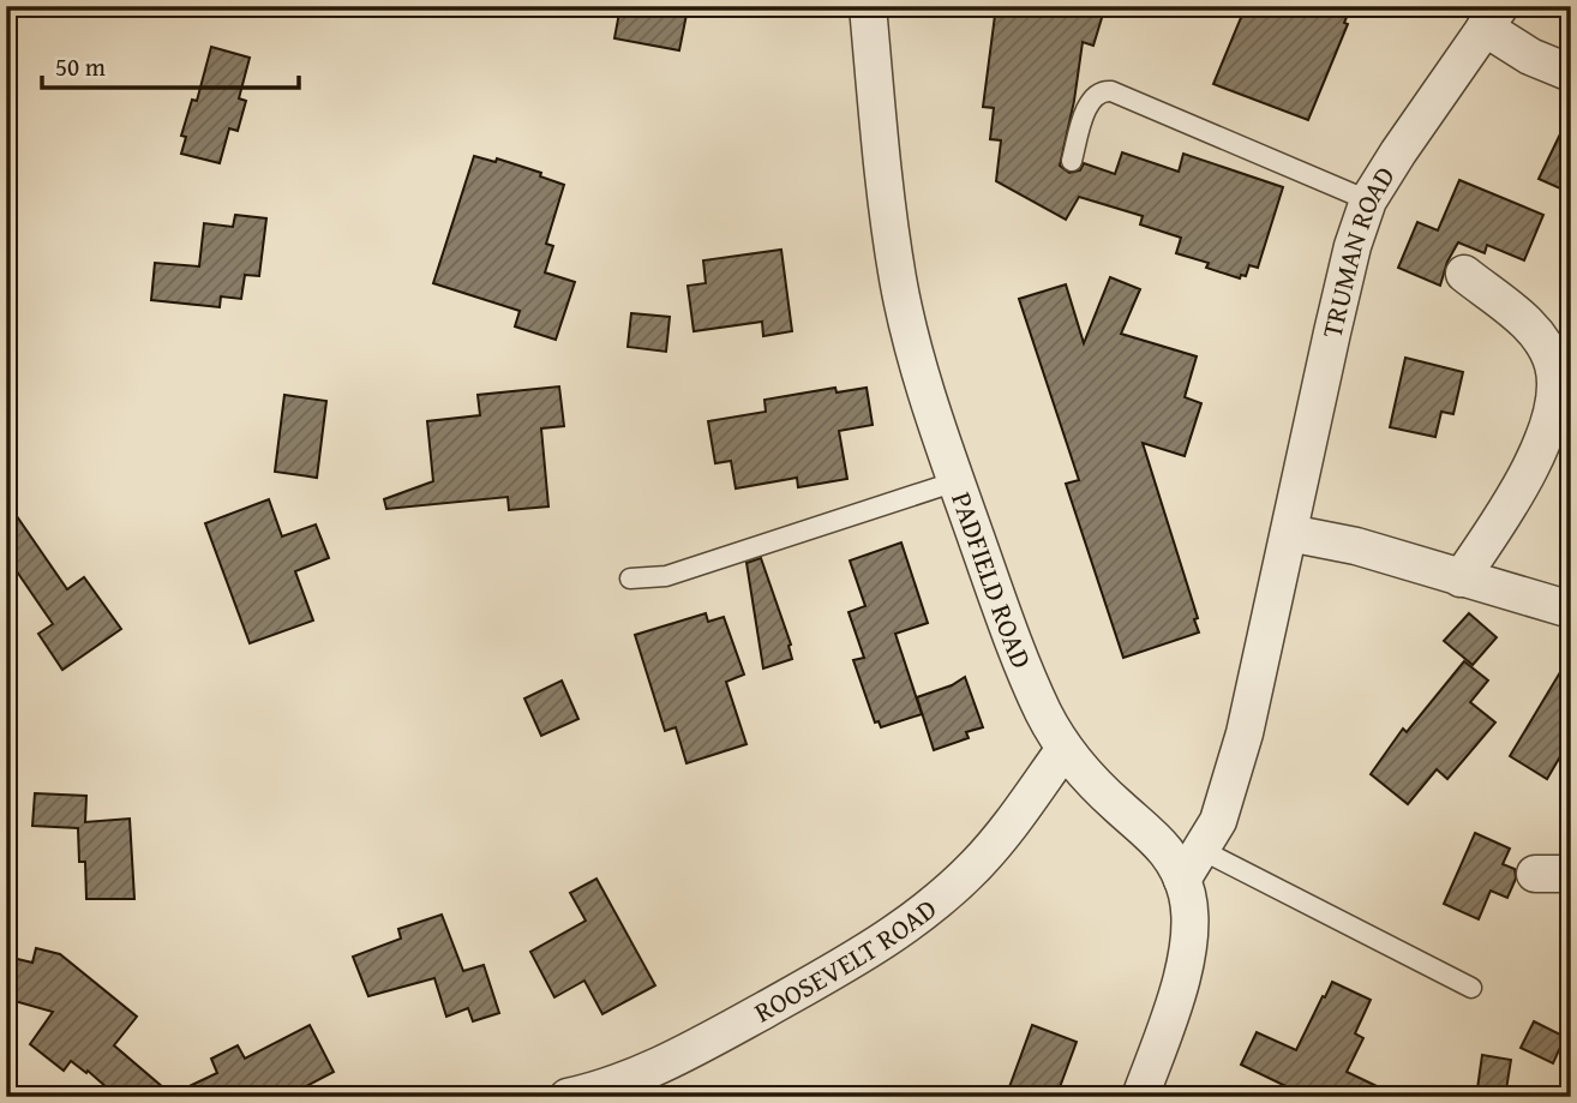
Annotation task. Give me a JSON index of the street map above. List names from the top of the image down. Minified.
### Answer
{"streets":{"street":["TRUMAN ROAD","PADFIELD ROAD","ROOSEVELT ROAD"]},"crossings":[["TRUMAN ROAD","PADFIELD ROAD"],["PADFIELD ROAD","ROOSEVELT ROAD"]],"scale_bar":"50 m"}
